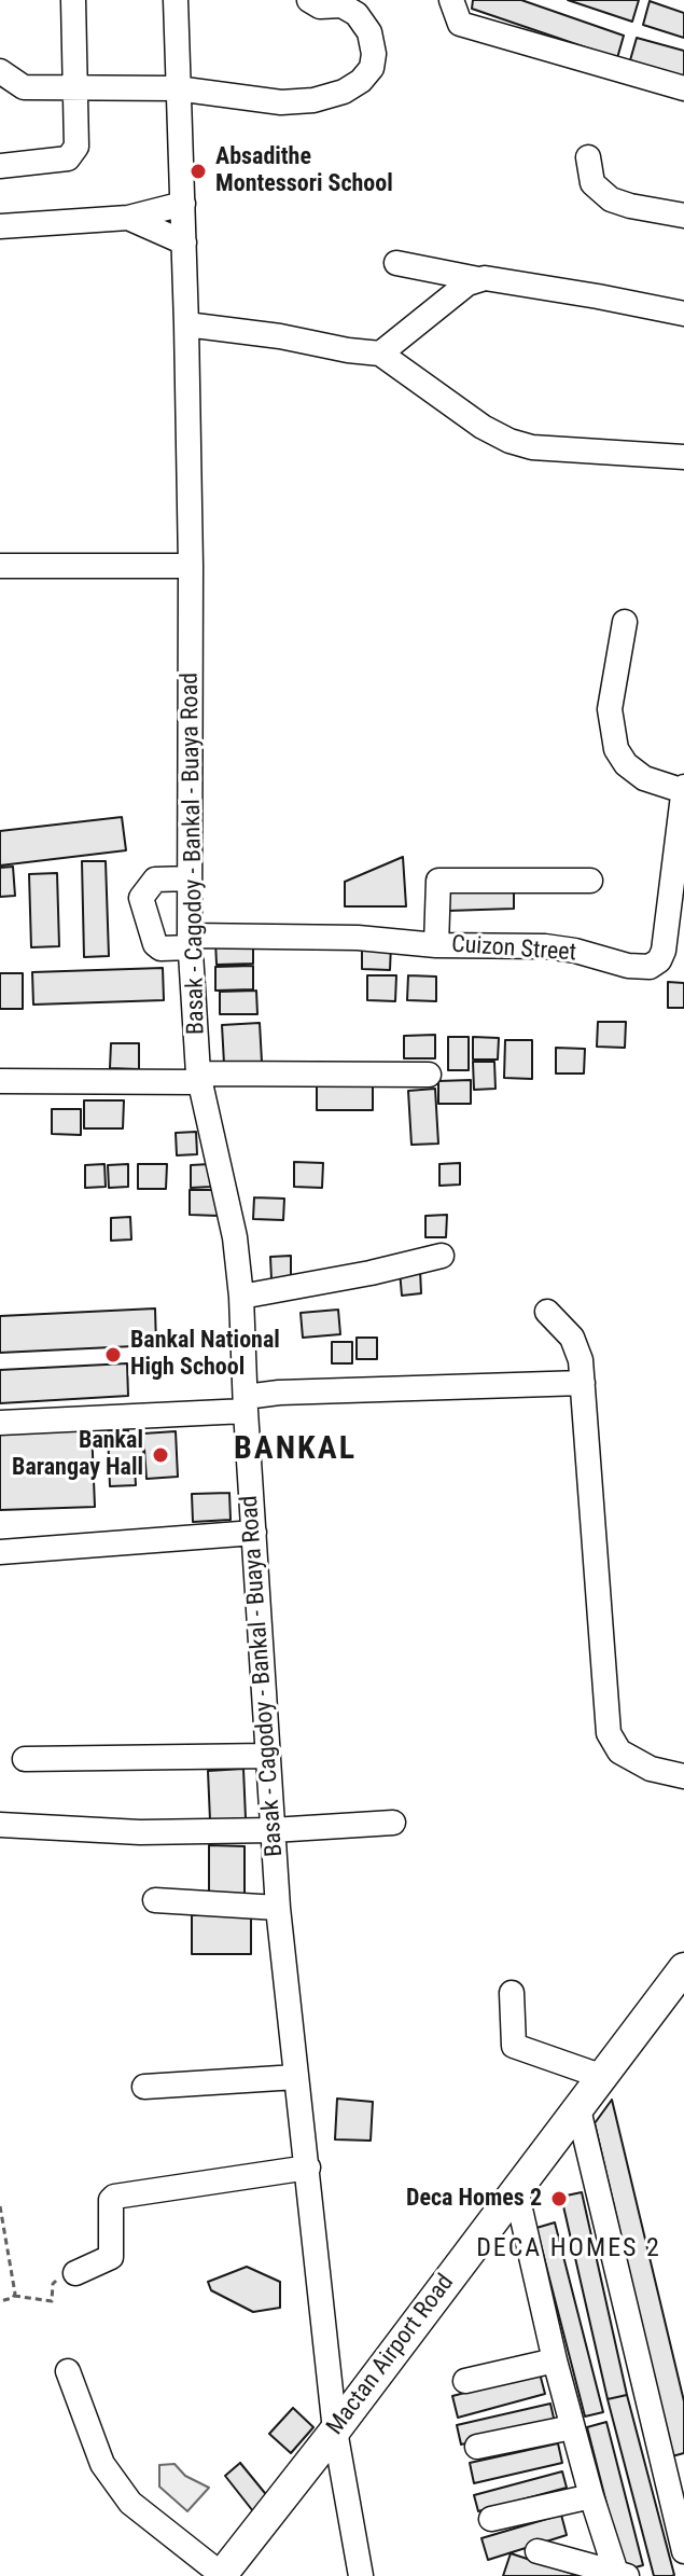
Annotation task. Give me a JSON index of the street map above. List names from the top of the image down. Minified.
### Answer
{"streets":{"main road":["Mactan Airport Road"],"street":["Basak - Cagodoy - Bankal - Buaya Road","Cuizon Street"]},"crossings":[["Basak - Cagodoy - Bankal - Buaya Road","Cuizon Street"],["Basak - Cagodoy - Bankal - Buaya Road","Mactan Airport Road"]],"districts":["BANKAL","DECA HOMES 2"],"places":["Absadithe Montessori School","Bankal National High School","Bankal Barangay Hall","Deca Homes 2"]}
